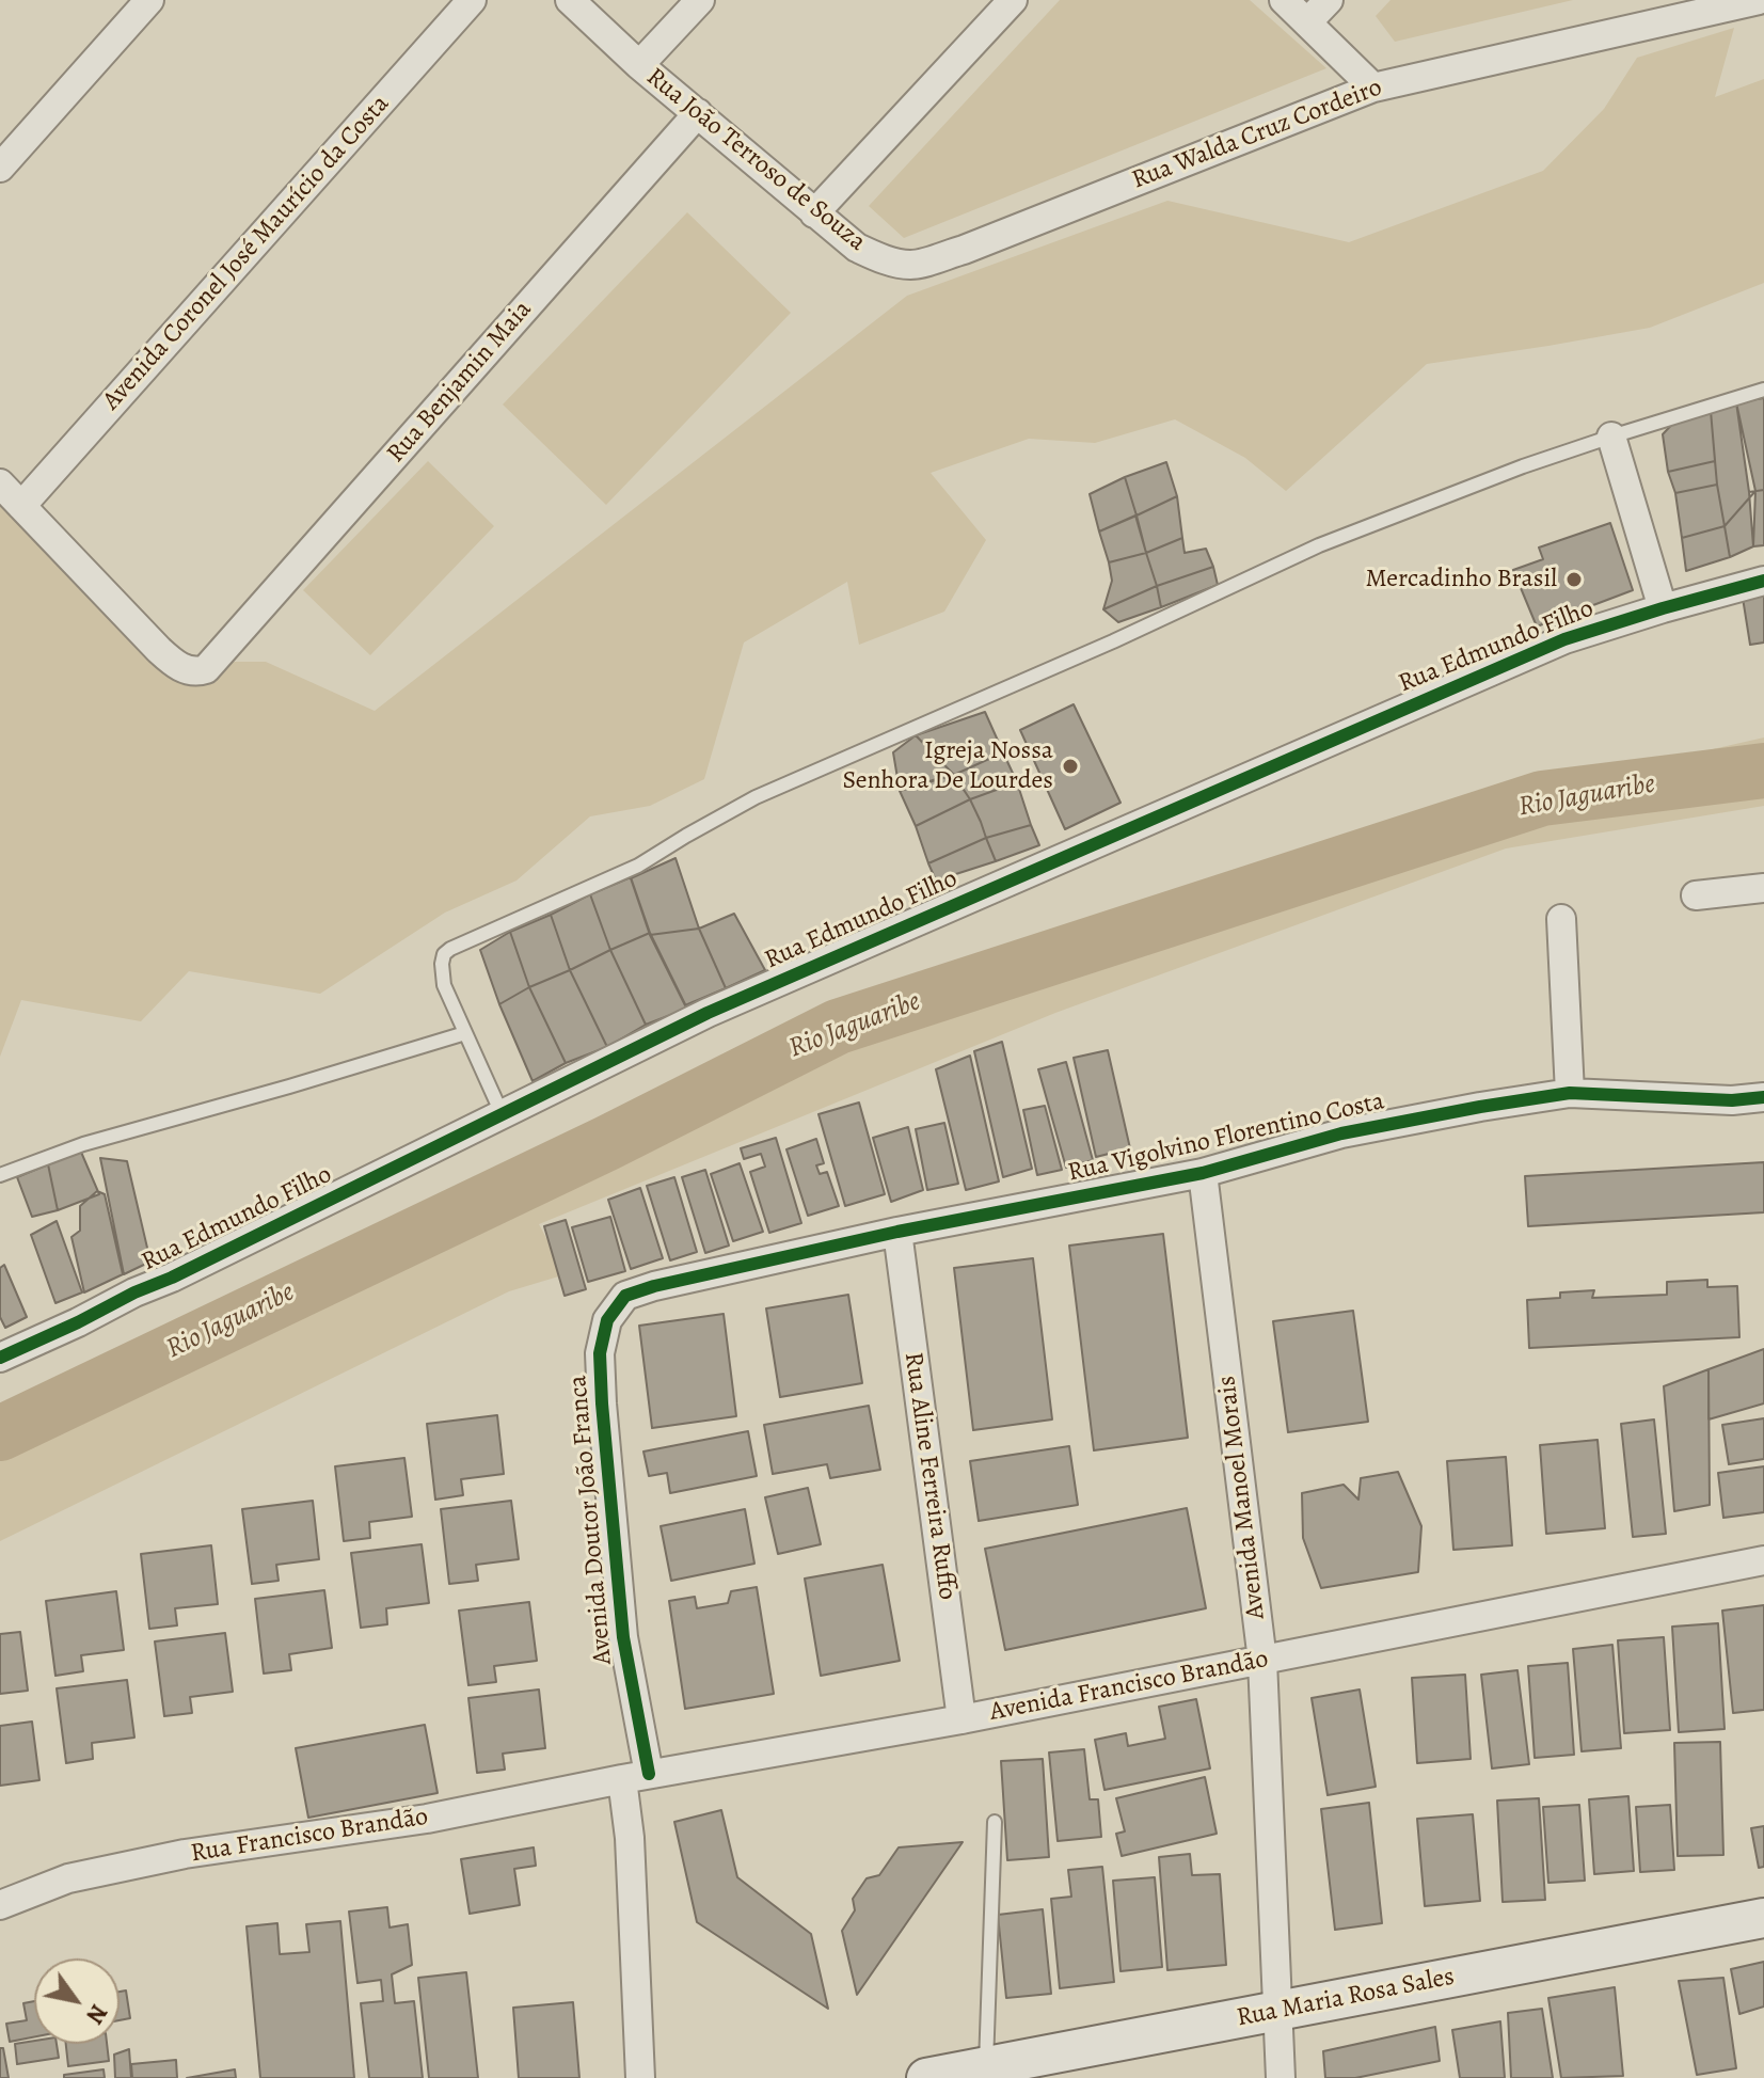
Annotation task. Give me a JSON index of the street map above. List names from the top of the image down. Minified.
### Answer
{"streets":{"main road":["Rua Maria Rosa Sales"],"street":["Rua Walda Cruz Cordeiro","Rua João Terroso de Souza","Avenida Coronel José Maurício da Costa","Rua Benjamin Maia","Rua Edmundo Filho","Rua Vigolvino Florentino Costa","Rua Aline Ferreira Ruffo","Avenida Manoel Morais","Avenida Doutor João Franca","Avenida Francisco Brandão","Rua Francisco Brandão"]},"crossings":[["Rua Walda Cruz Cordeiro","Rua João Terroso de Souza"],["Rua João Terroso de Souza","Rua Benjamin Maia"],["Avenida Coronel José Maurício da Costa","Rua Benjamin Maia"],["Rua Vigolvino Florentino Costa","Rua Aline Ferreira Ruffo"],["Rua Vigolvino Florentino Costa","Avenida Manoel Morais"],["Rua Vigolvino Florentino Costa","Avenida Doutor João Franca"],["Rua Aline Ferreira Ruffo","Avenida Francisco Brandão"],["Avenida Manoel Morais","Avenida Francisco Brandão"],["Avenida Manoel Morais","Rua Maria Rosa Sales"],["Avenida Doutor João Franca","Avenida Francisco Brandão"],["Avenida Doutor João Franca","Rua Francisco Brandão"],["Avenida Francisco Brandão","Rua Francisco Brandão"]],"water":["Rio Jaguaribe"],"places":["Mercadinho Brasil","Igreja Nossa Senhora De Lourdes"],"north":"bottom right"}
